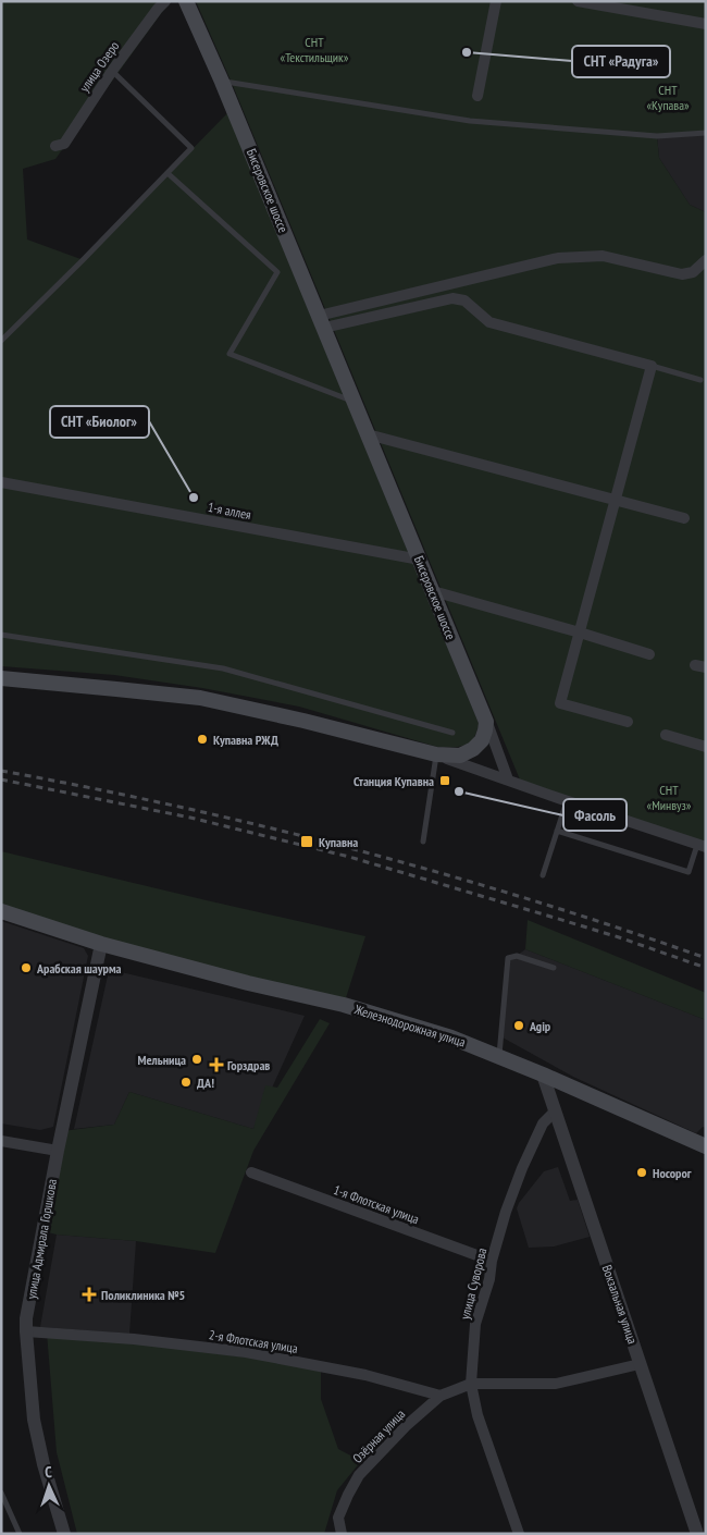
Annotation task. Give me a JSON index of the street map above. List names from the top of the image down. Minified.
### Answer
{"streets":{"main road":["Бисеровское шоссе","Железнодорожная улица"],"street":["улица Озеро","1-я аллея","1-я Флотская улица","улица Адмирала Горшкова","улица Суворова","Вокзальная улица","2-я Флотская улица","Озёрная улица"]},"crossings":[["Бисеровское шоссе","1-я аллея"],["Железнодорожная улица","улица Адмирала Горшкова"],["Железнодорожная улица","Вокзальная улица"],["1-я Флотская улица","улица Суворова"],["улица Адмирала Горшкова","2-я Флотская улица"],["улица Суворова","Вокзальная улица"],["улица Суворова","Озёрная улица"],["2-я Флотская улица","Озёрная улица"]],"parks":["СНТ «Текстильщик»","СНТ «Купава»","СНТ «Минвуз»"],"places":{"other":["СНТ «Радуга»","СНТ «Биолог»","Купавна РЖД","Фасоль","Арабская шаурма","Agip","Мельница","ДА!","Носорог"],"transit":["Станция Купавна","Купавна"],"health":["Горздрав","Поликлиника №5"]},"north":"top"}
